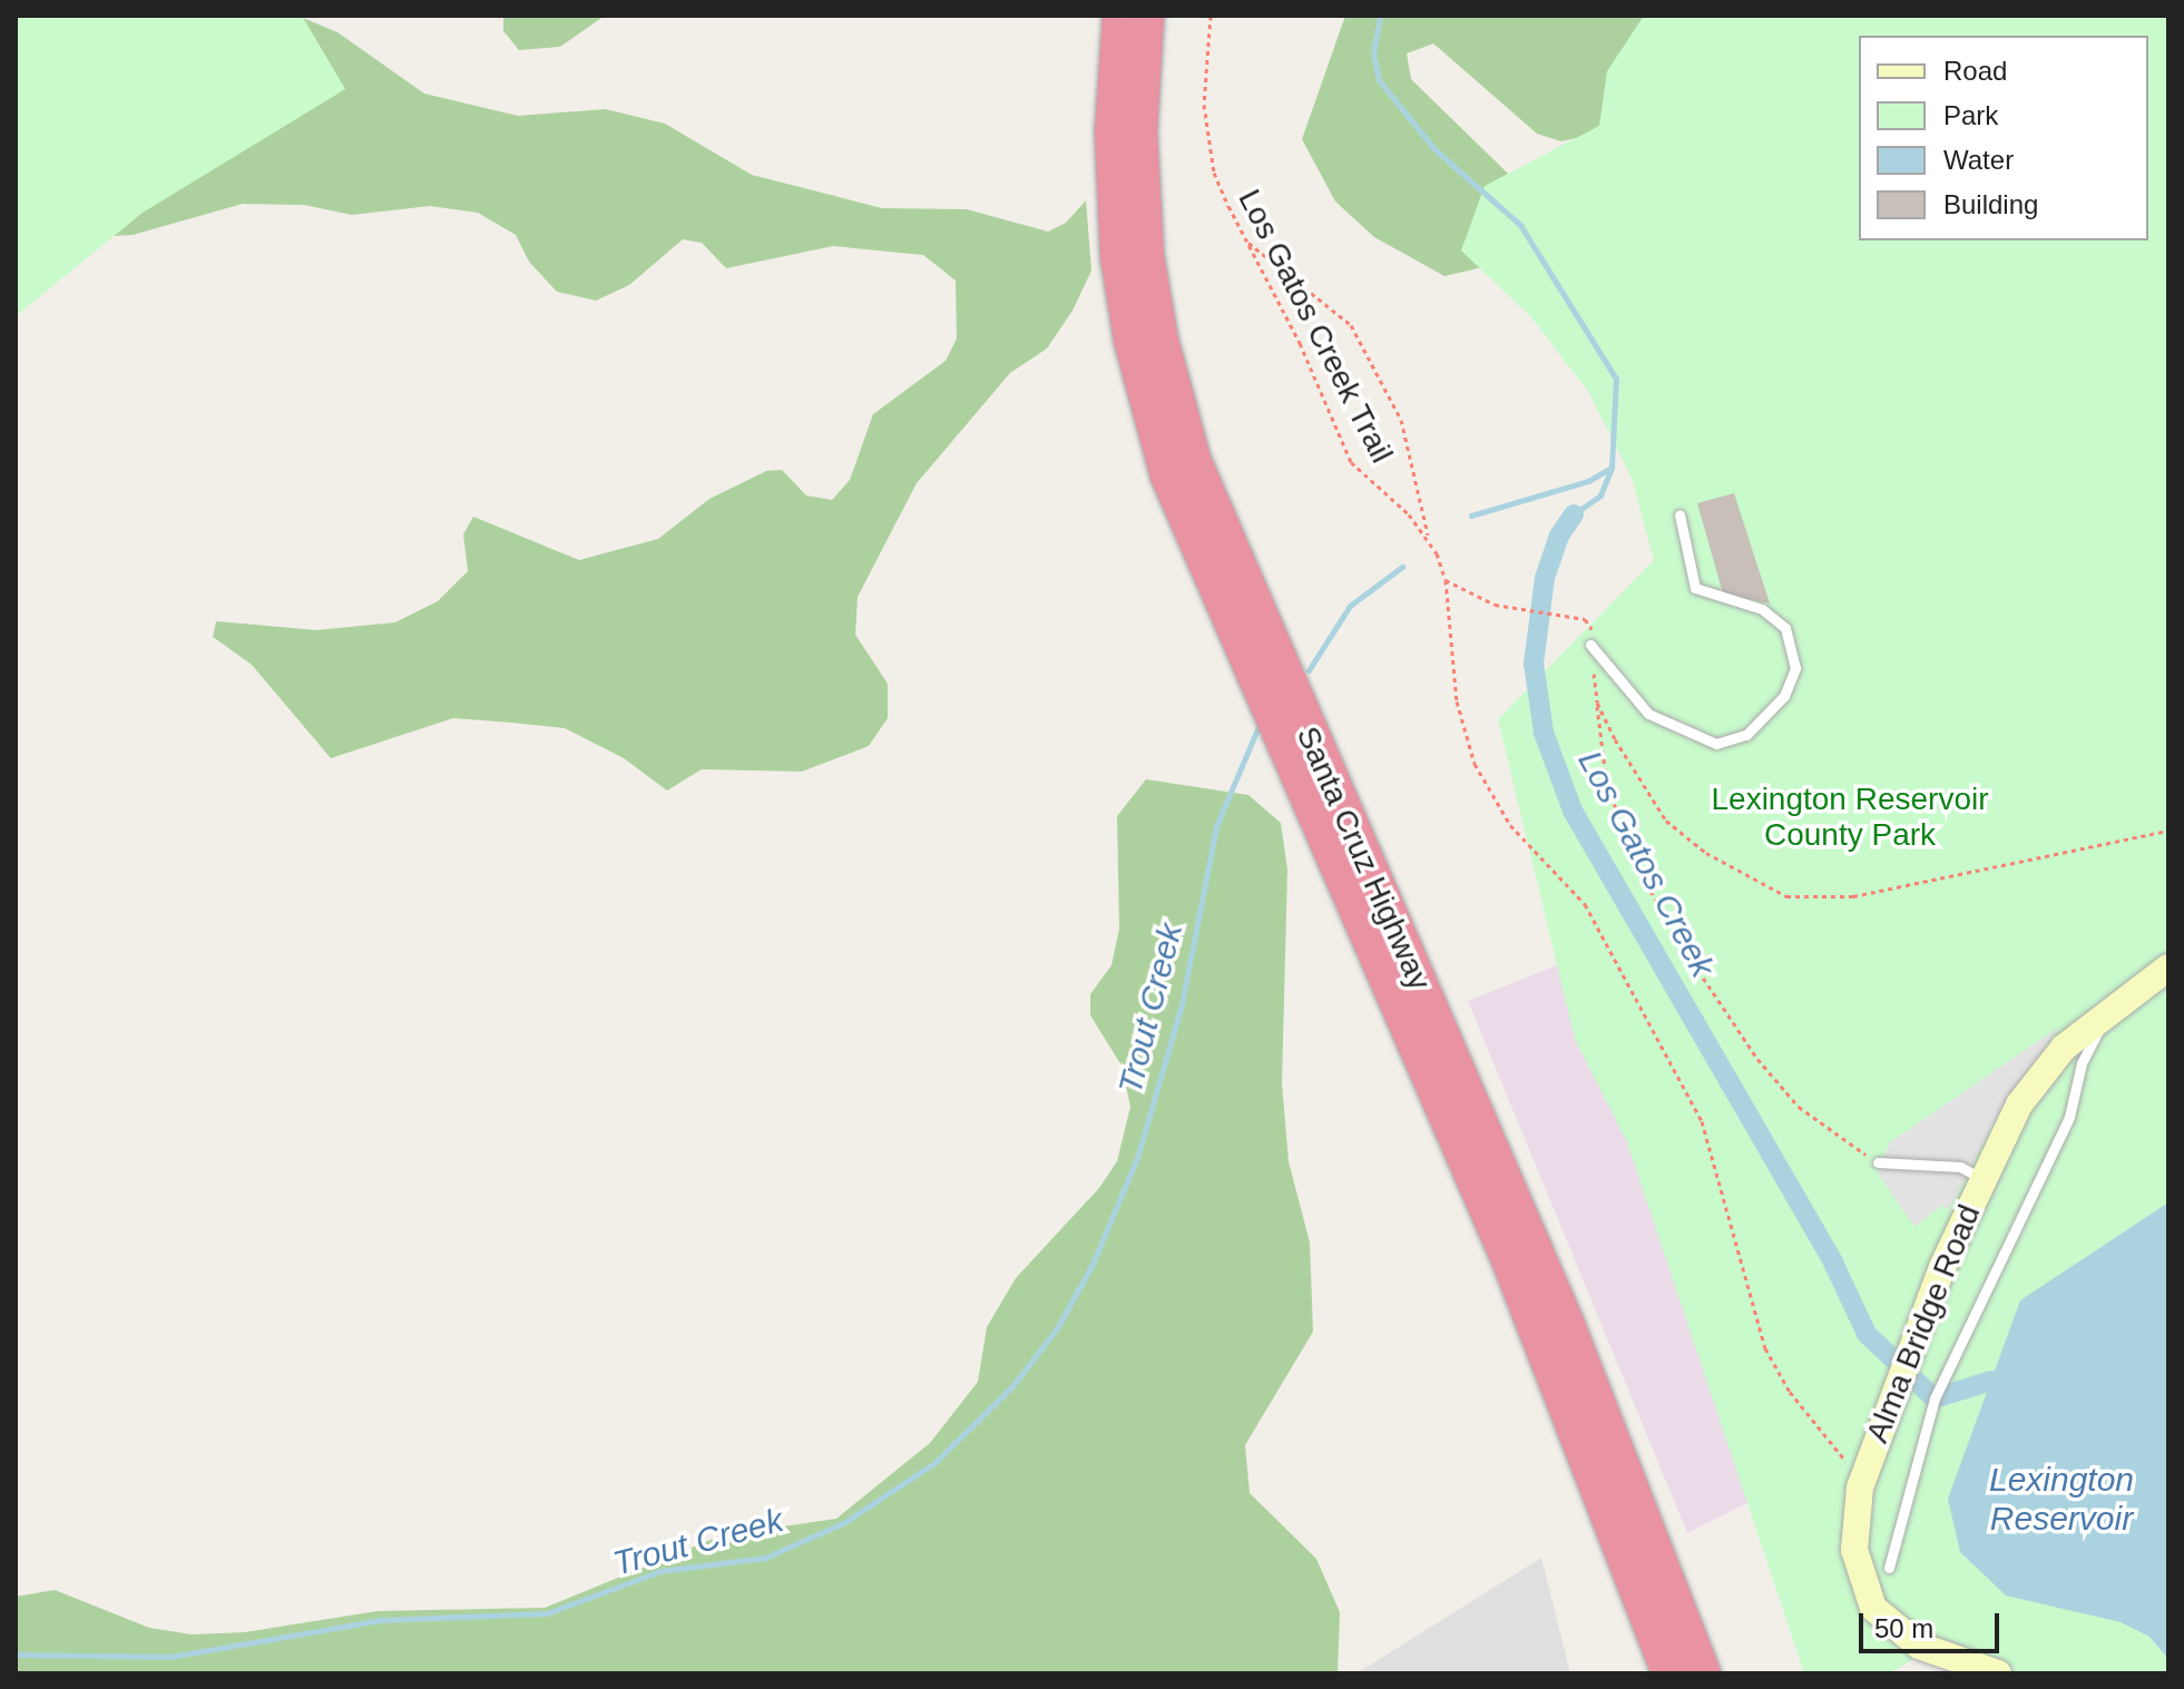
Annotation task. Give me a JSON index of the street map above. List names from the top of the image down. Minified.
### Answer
{"streets":{"highway":["Santa Cruz Highway"],"street":["Alma Bridge Road"],"path":["Los Gatos Creek Trail"]},"crossings":[["Los Gatos Creek Trail","Alma Bridge Road"]],"water":["Los Gatos Creek","Trout Creek","Lexington Reservoir"],"parks":["Lexington Reservoir County Park"],"legend":["Road","Park","Water","Building"],"scale_bar":"50 m"}
